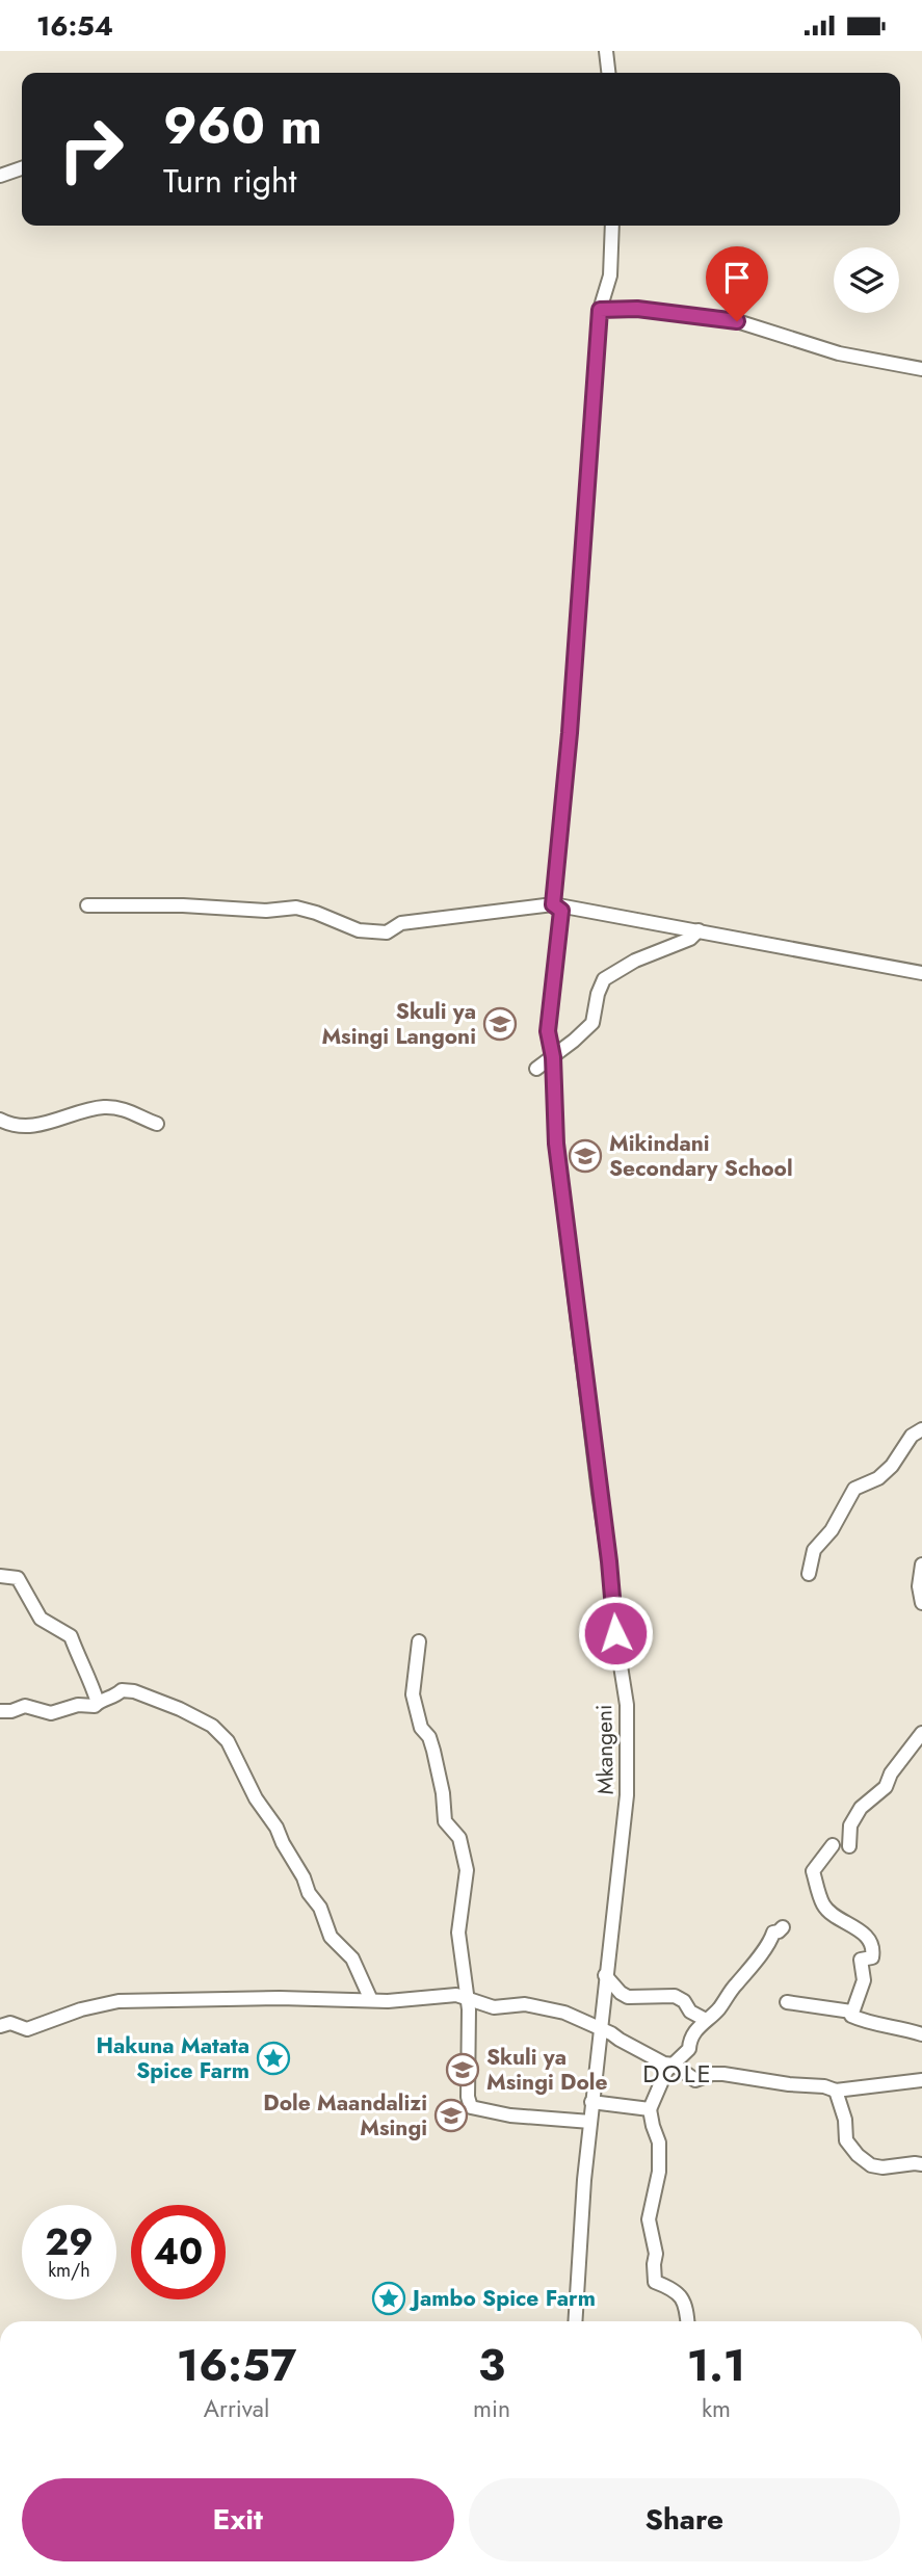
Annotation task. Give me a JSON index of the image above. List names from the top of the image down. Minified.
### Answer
{"streets":{"street":["Mkangeni"]},"districts":["DOLE"],"places":{"school or university":["Skuli ya Msingi Langoni","Mikindani Secondary School","Skuli ya Msingi Dole","Dole Maandalizi Msingi"],"place":["Hakuna Matata Spice Farm","Jambo Spice Farm"]},"page":{"status":"16:54","turn":["960 m","Turn right"],"speed":"29 km/h","limit":"40","eta":["16:57","Arrival","3","min","1.1","km"],"buttons":["Exit","Share"]}}
